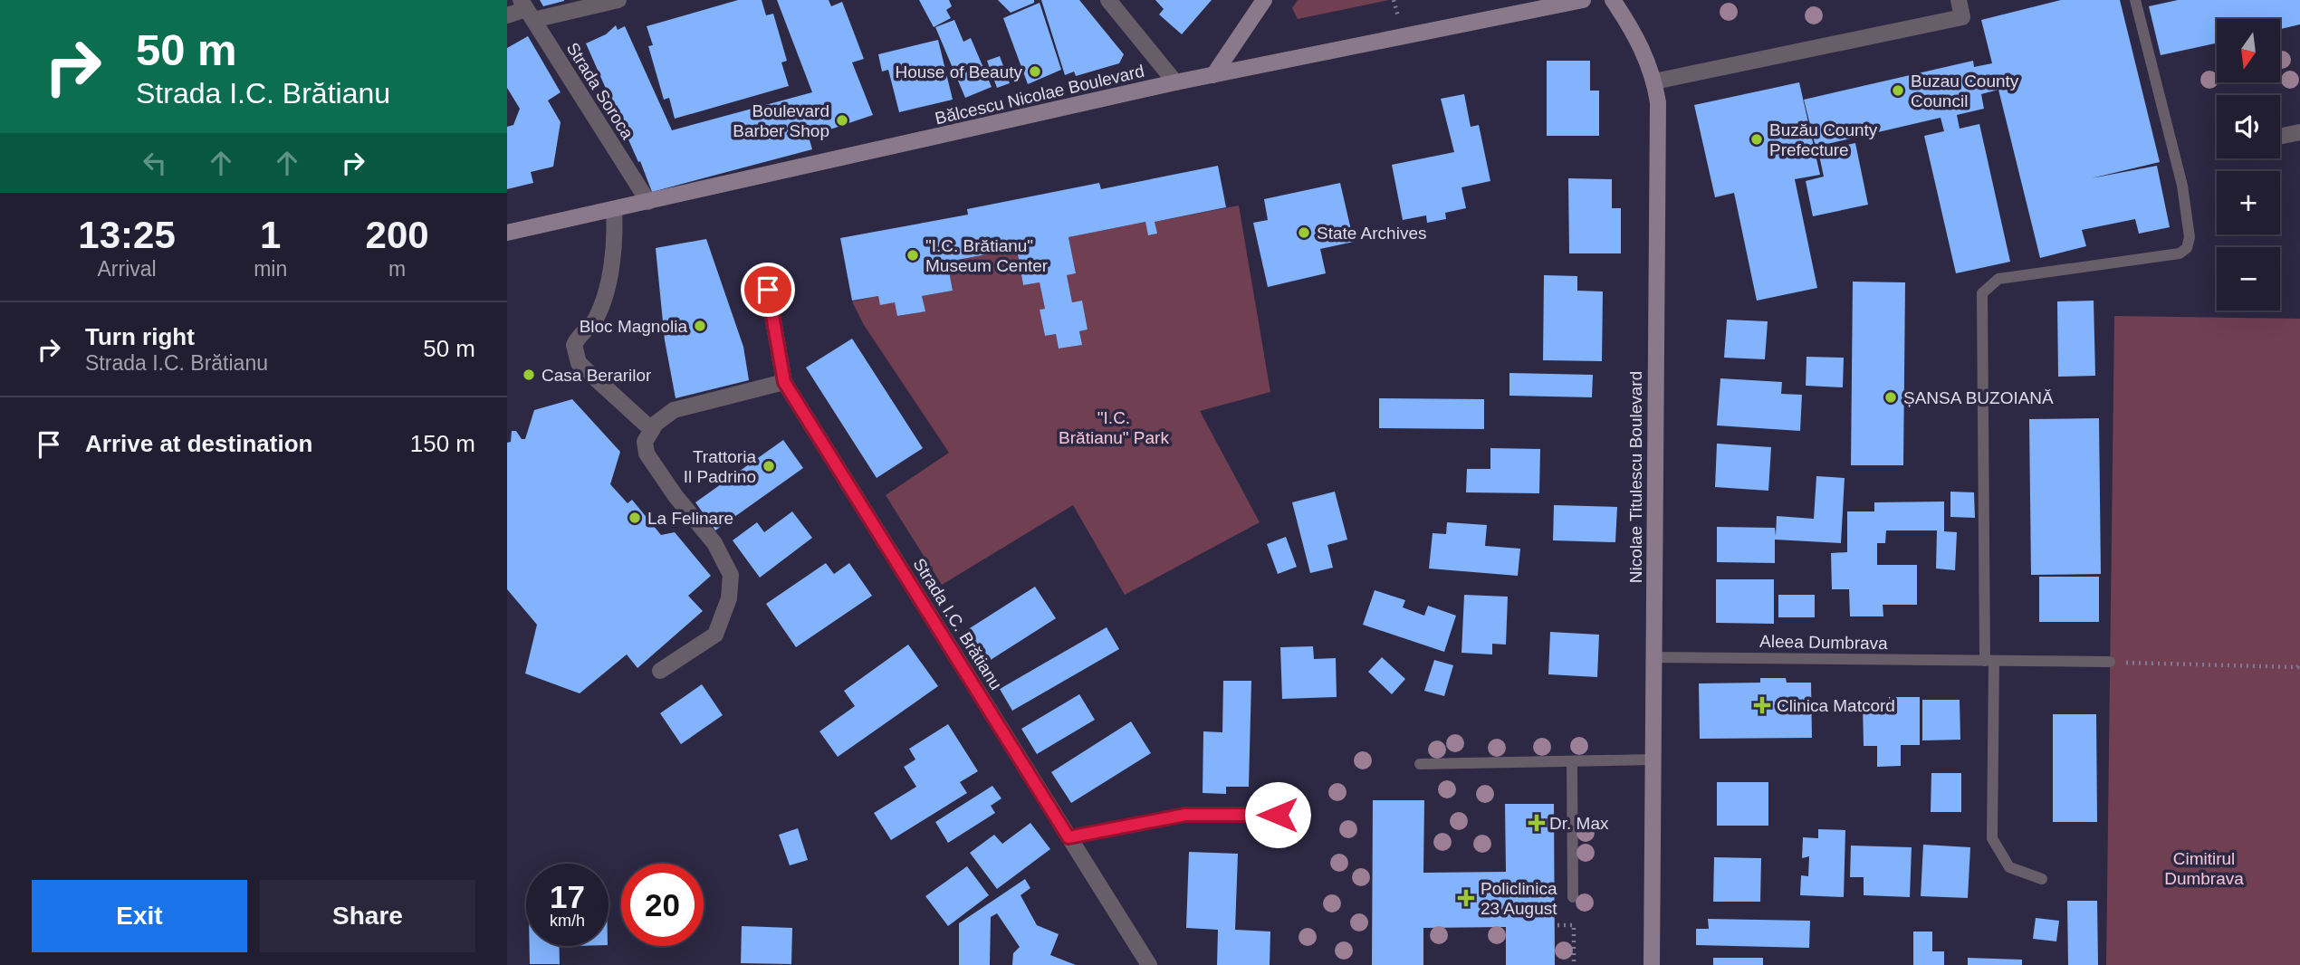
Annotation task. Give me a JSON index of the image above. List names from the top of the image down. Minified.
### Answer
{"streets":{"street":["Strada Soroca","Bălcescu Nicolae Boulevard","Nicolae Titulescu Boulevard","Strada I.C. Brătianu"],"lane":["Aleea Dumbrava"]},"crossings":[["Strada Soroca","Bălcescu Nicolae Boulevard"],["Nicolae Titulescu Boulevard","Aleea Dumbrava"]],"parks":["\"I.C. Brătianu\" Park","Cimitirul Dumbrava"],"places":{"other":["House of Beauty","Buzau County Council","Boulevard Barber Shop","Buzău County Prefecture","State Archives","\"I.C. Brătianu\" Museum Center","Bloc Magnolia","Casa Berarilor","ȘANSA BUZOIANĂ","Trattoria Il Padrino","La Felinare"],"health":["Clinica Matcord","Dr. Max","Policlinica 23 August"]},"north":"bottom","page":{"turn":["50 m","Strada I.C. Brătianu"],"map_buttons":["+","−"],"eta":["13:25","Arrival","1","min","200","m"],"list":[{"name":"Turn right","note":"Strada I.C. Brătianu","value":"50 m"},{"name":"Arrive at destination","value":"150 m"}],"speed":"17 km/h","limit":"20","buttons":["Exit","Share"]}}
